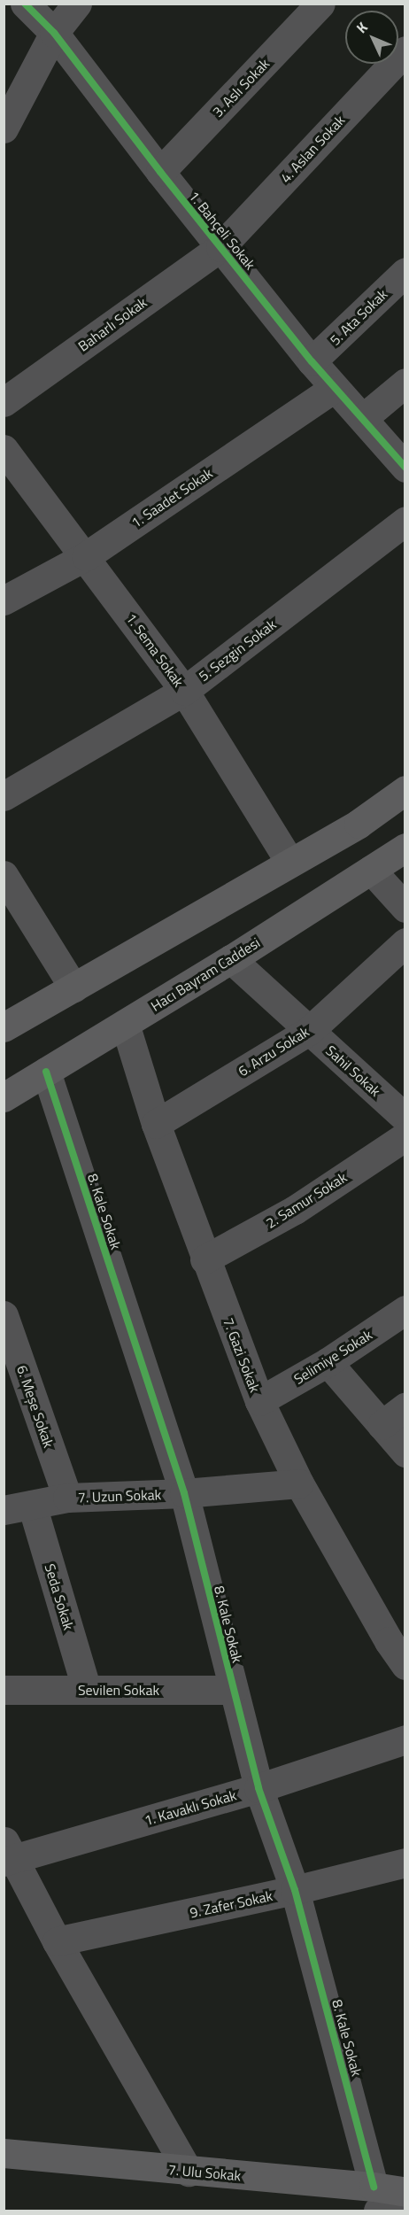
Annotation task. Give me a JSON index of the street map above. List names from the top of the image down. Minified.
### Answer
{"streets":{"main road":["Hacı Bayram Caddesi","7. Ulu Sokak"],"street":["3. Aslı Sokak","4. Aslan Sokak","1. Bahçeli Sokak","5. Ata Sokak","Baharlı Sokak","1. Saadet Sokak","1. Sema Sokak","5. Sezgin Sokak","6. Arzu Sokak","Sahil Sokak","2. Samur Sokak","8. Kale Sokak","7. Gazi Sokak","Selimiye Sokak","6. Meşe Sokak","7. Uzun Sokak","Seda Sokak","Sevilen Sokak","1. Kavaklı Sokak","9. Zafer Sokak"]},"crossings":[["3. Aslı Sokak","1. Bahçeli Sokak"],["4. Aslan Sokak","1. Bahçeli Sokak"],["4. Aslan Sokak","Baharlı Sokak"],["1. Bahçeli Sokak","5. Ata Sokak"],["1. Bahçeli Sokak","Baharlı Sokak"],["1. Bahçeli Sokak","1. Saadet Sokak"],["1. Saadet Sokak","1. Sema Sokak"],["1. Sema Sokak","5. Sezgin Sokak"],["Hacı Bayram Caddesi","Sahil Sokak"],["Hacı Bayram Caddesi","8. Kale Sokak"],["Hacı Bayram Caddesi","7. Gazi Sokak"],["6. Arzu Sokak","Sahil Sokak"],["6. Arzu Sokak","7. Gazi Sokak"],["2. Samur Sokak","7. Gazi Sokak"],["8. Kale Sokak","7. Uzun Sokak"],["8. Kale Sokak","Sevilen Sokak"],["8. Kale Sokak","1. Kavaklı Sokak"],["8. Kale Sokak","9. Zafer Sokak"],["8. Kale Sokak","7. Ulu Sokak"],["7. Gazi Sokak","Selimiye Sokak"],["7. Gazi Sokak","7. Uzun Sokak"],["6. Meşe Sokak","7. Uzun Sokak"],["7. Uzun Sokak","Seda Sokak"],["Seda Sokak","Sevilen Sokak"]],"north":"top left"}
